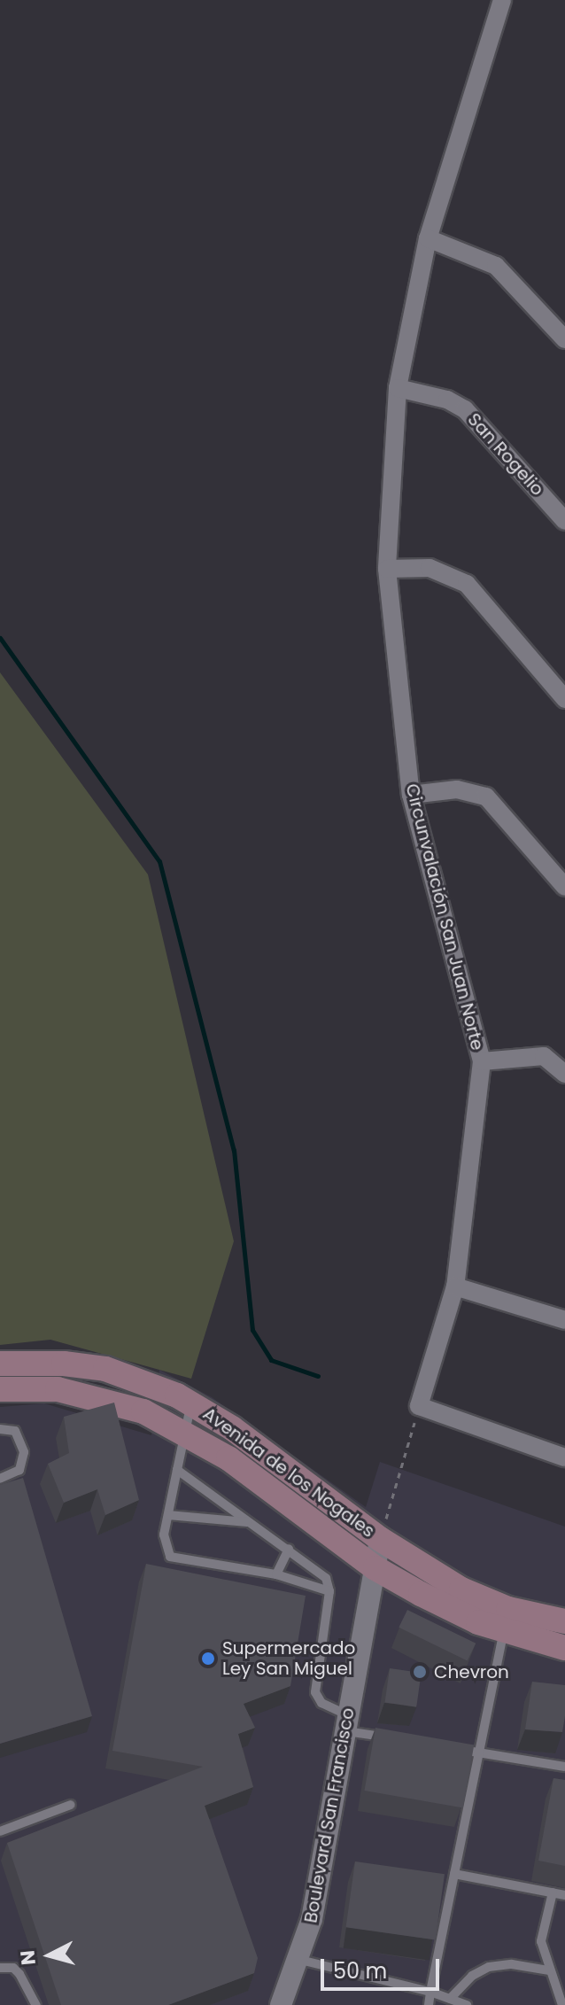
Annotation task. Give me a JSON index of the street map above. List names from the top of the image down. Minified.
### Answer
{"streets":{"main road":["Avenida de los Nogales"],"street":["San Rogelio","Circunvalación San Juan Norte","Boulevard San Francisco"]},"crossings":[["San Rogelio","Circunvalación San Juan Norte"],["Avenida de los Nogales","Boulevard San Francisco"]],"places":["Supermercado Ley San Miguel","Chevron"],"scale_bar":"50 m","north":"left"}
